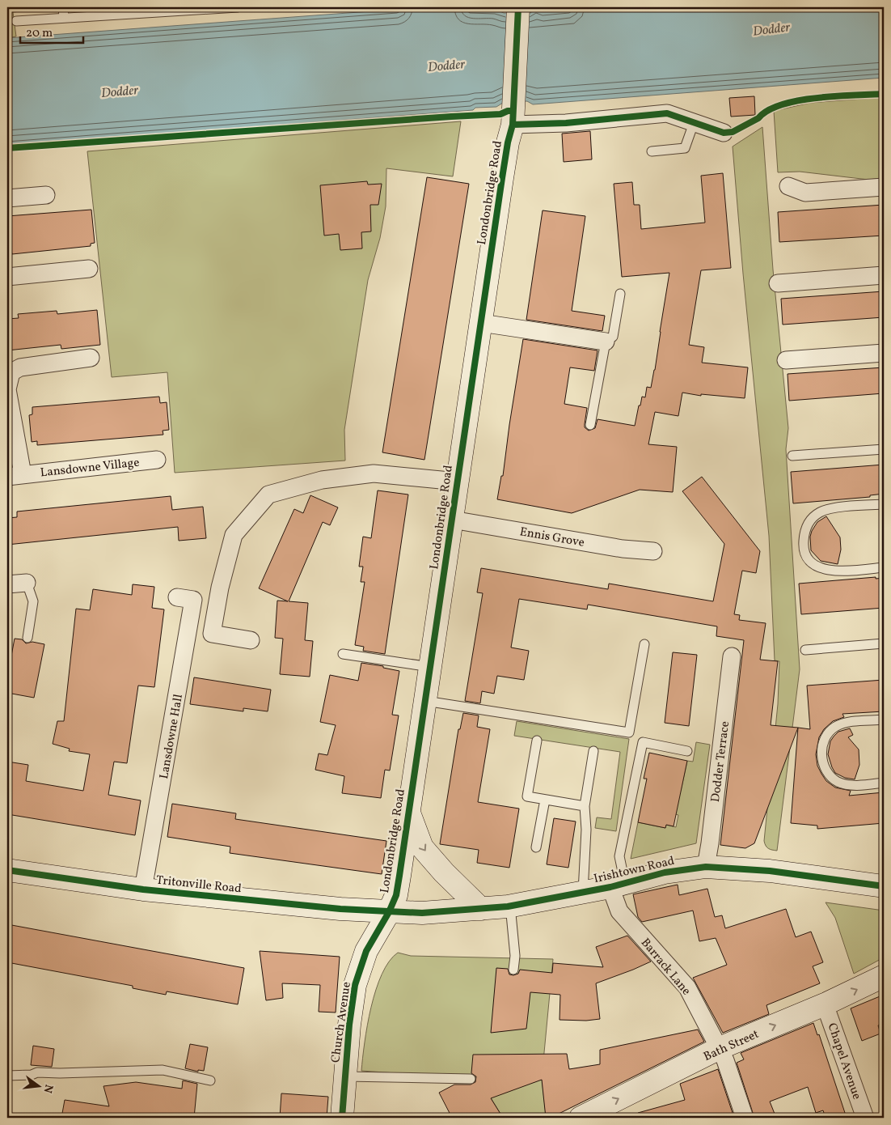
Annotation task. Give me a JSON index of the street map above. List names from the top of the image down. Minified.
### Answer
{"streets":{"main road":["Londonbridge Road","Irishtown Road","Tritonville Road","Church Avenue","Bath Street"],"street":["Lansdowne Village","Ennis Grove","Lansdowne Hall","Dodder Terrace","Barrack Lane","Chapel Avenue"]},"crossings":[["Londonbridge Road","Ennis Grove"],["Londonbridge Road","Irishtown Road"],["Londonbridge Road","Tritonville Road"],["Londonbridge Road","Church Avenue"],["Lansdowne Hall","Tritonville Road"],["Dodder Terrace","Irishtown Road"],["Irishtown Road","Tritonville Road"],["Irishtown Road","Barrack Lane"],["Irishtown Road","Church Avenue"],["Tritonville Road","Church Avenue"],["Barrack Lane","Bath Street"],["Bath Street","Chapel Avenue"]],"one_way":["Bath Street"],"water":["Dodder"],"scale_bar":"20 m","north":"right"}
